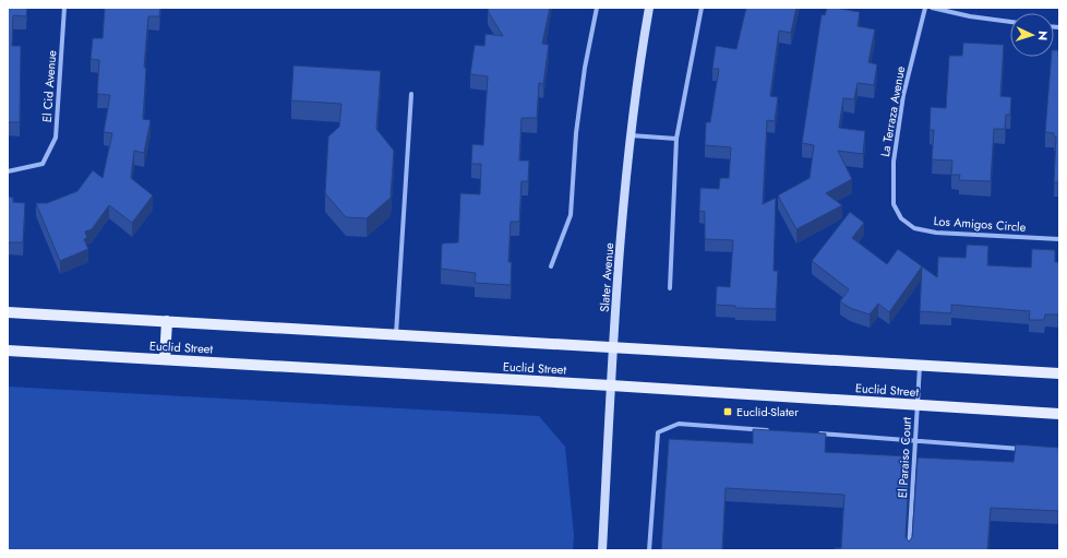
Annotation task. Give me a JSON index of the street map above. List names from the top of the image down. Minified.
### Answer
{"streets":{"main road":["Slater Avenue","Euclid Street"],"street":["El Cid Avenue","La Terraza Avenue","Los Amigos Circle","El Paraiso Court"]},"crossings":[["La Terraza Avenue","Los Amigos Circle"],["Slater Avenue","Euclid Street"],["Euclid Street","El Paraiso Court"]],"places":{"transit":["Euclid-Slater"]},"north":"right"}
